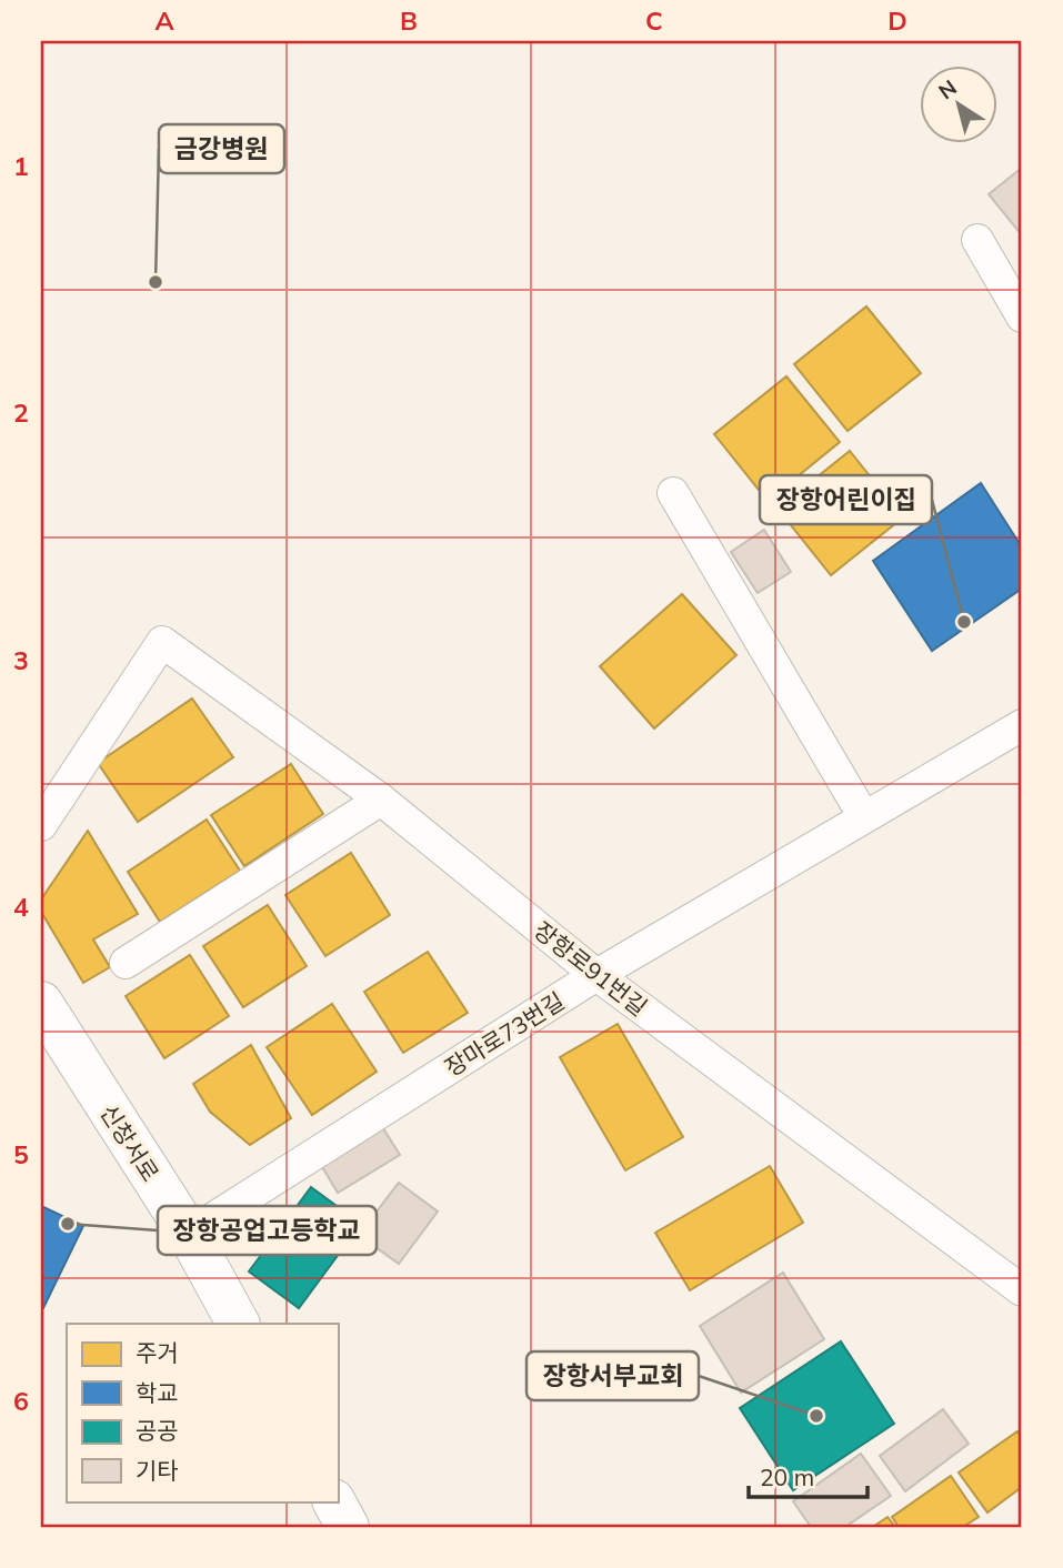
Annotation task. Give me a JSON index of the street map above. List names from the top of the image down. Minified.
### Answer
{"streets":{"street":["장항로91번길","장마로73번길","신창서로"]},"crossings":[["장항로91번길","장마로73번길"],["장마로73번길","신창서로"]],"places":["금강병원","장항어린이집","장항공업고등학교","장항서부교회"],"legend":["주거","학교","공공","기타"],"scale_bar":"20 m","north":"top left","grid":{"columns":["A","B","C","D"],"rows":["1","2","3","4","5","6"]}}
